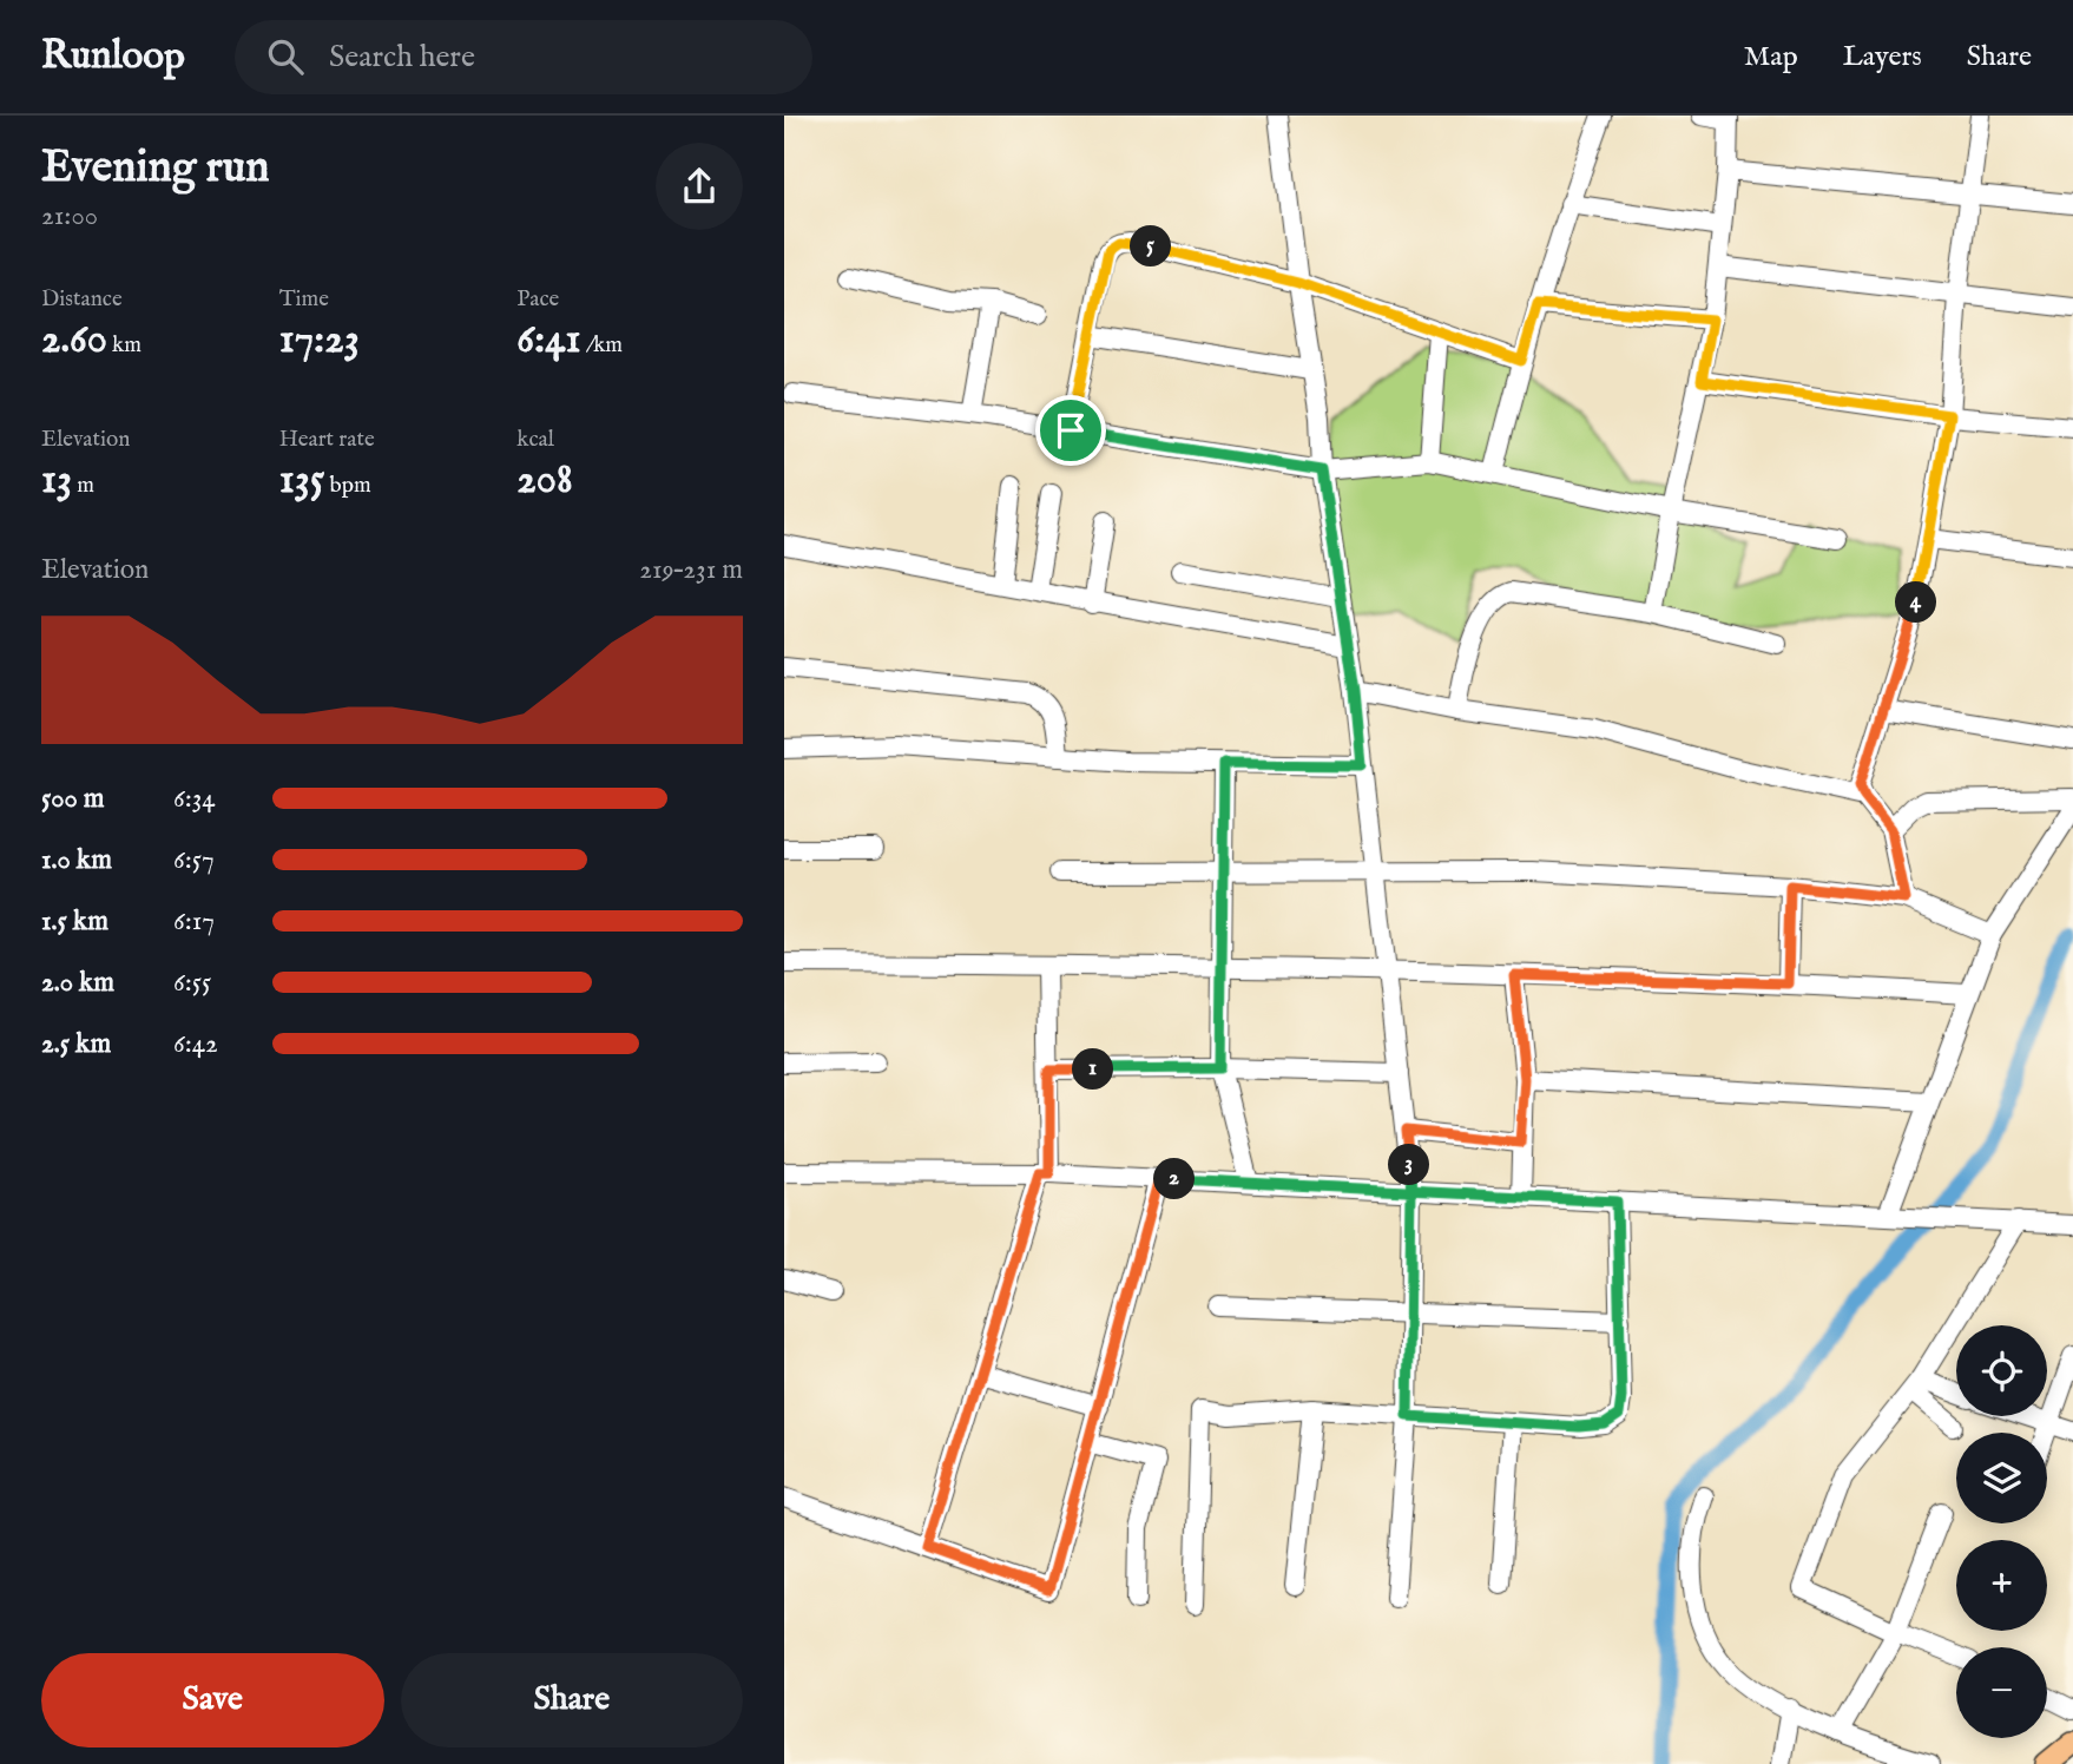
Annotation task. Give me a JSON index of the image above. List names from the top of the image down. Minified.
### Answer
{"page":{"header":"Runloop","search":"Search here","nav":["Map","Layers","Share"],"heading":["Evening run","21:00"],"pins":["5","4","1","3","2"],"stats":[["Distance","2.60 km"],["Time","17:23"],["Pace","6:41 /km"],["Elevation","13 m"],["Heart rate","135 bpm"],["kcal","208"]],"chart":["Elevation","219–231 m"],"list":[{"name":"500 m","note":"6:34"},{"name":"1.0 km","note":"6:57"},{"name":"1.5 km","note":"6:17"},{"name":"2.0 km","note":"6:55"},{"name":"2.5 km","note":"6:42"}],"map_buttons":["+","−"],"buttons":["Save","Share"]}}
